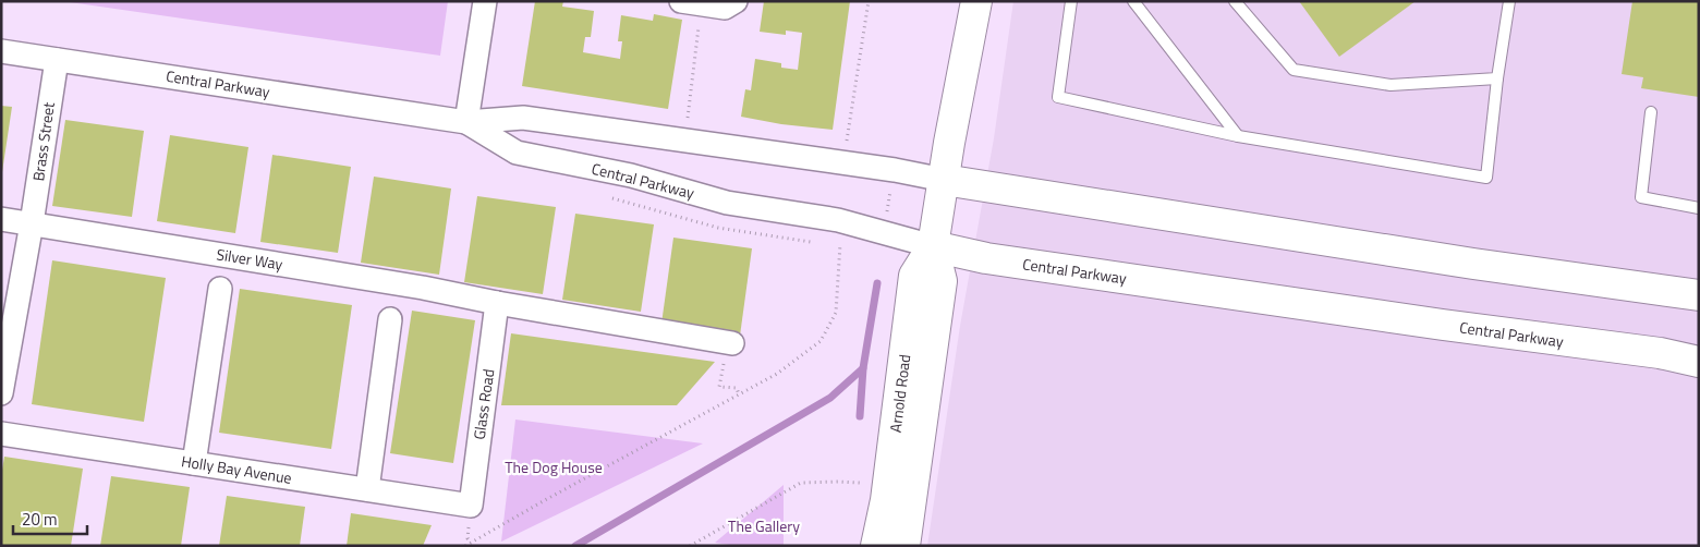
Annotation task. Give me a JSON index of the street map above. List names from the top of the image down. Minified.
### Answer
{"streets":{"street":["Central Parkway","Brass Street","Silver Way","Arnold Road","Glass Road","Holly Bay Avenue"]},"crossings":[["Central Parkway","Brass Street"],["Central Parkway","Arnold Road"],["Brass Street","Silver Way"],["Silver Way","Glass Road"],["Glass Road","Holly Bay Avenue"]],"parks":["The Dog House","The Gallery"],"scale_bar":"20 m"}
